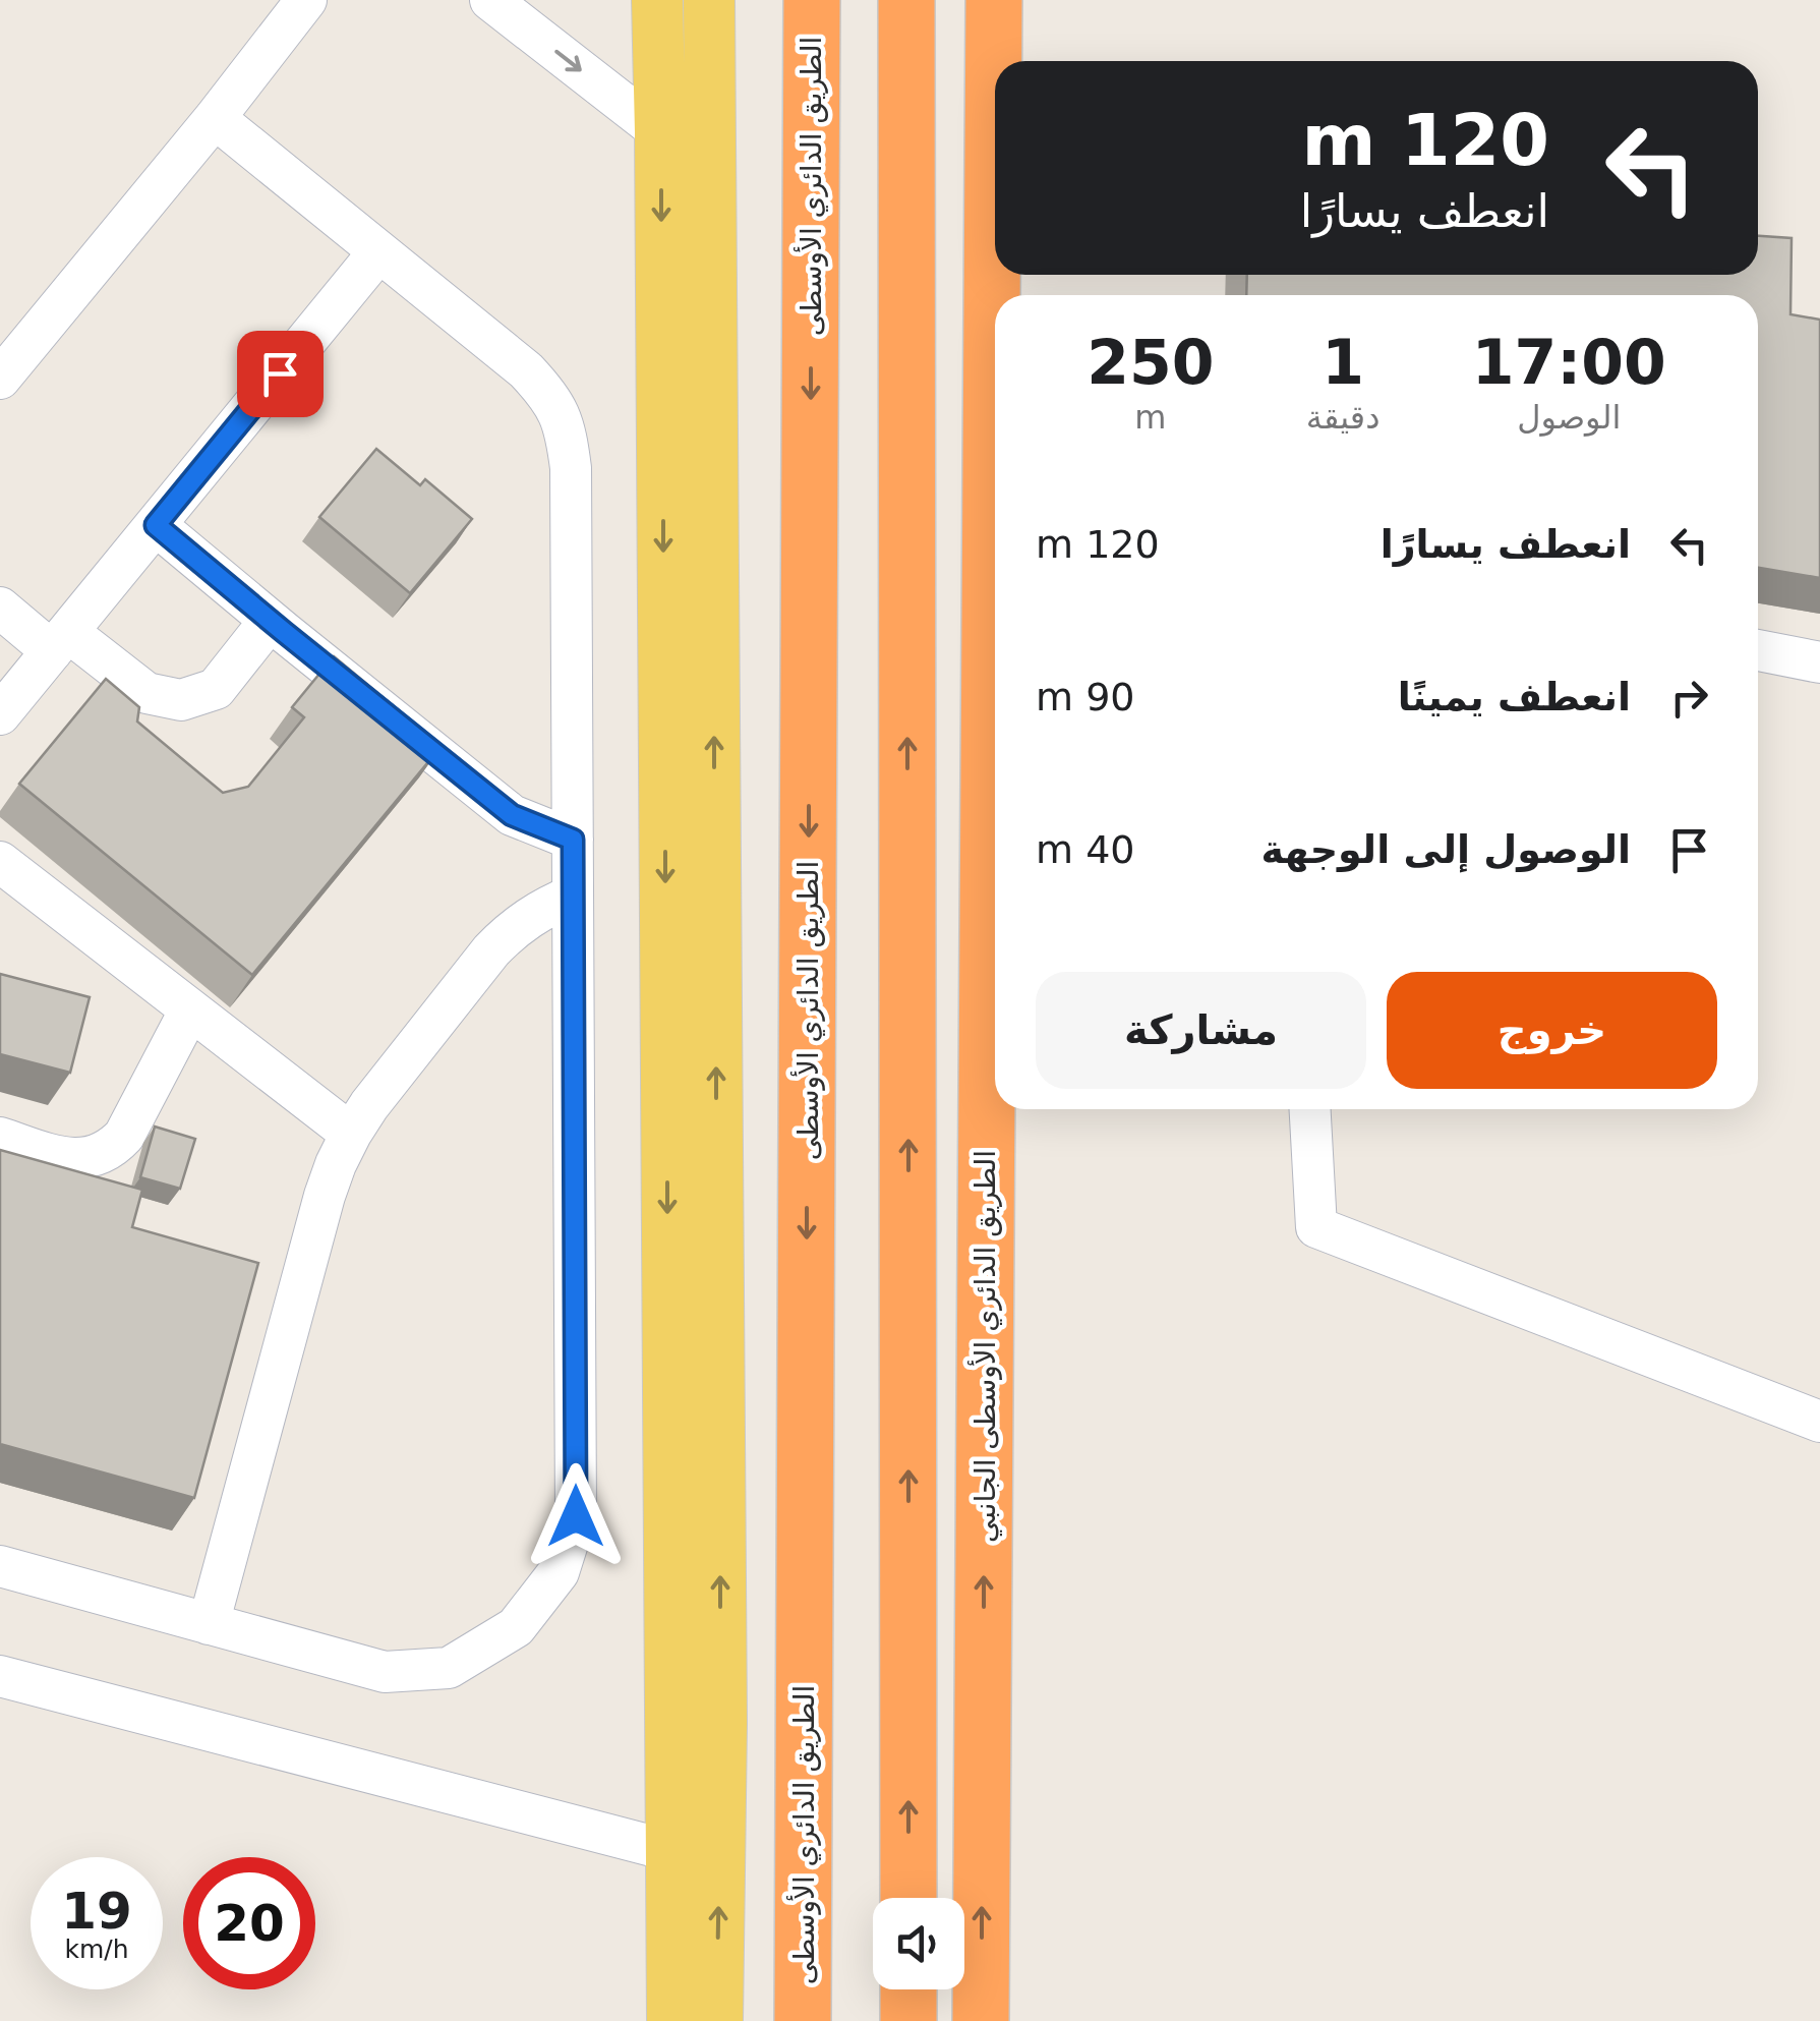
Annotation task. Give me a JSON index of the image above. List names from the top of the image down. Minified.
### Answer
{"streets":{"highway":["الطريق الدائري الأوسطى","الطريق الدائري الأوسطى الجانبي"]},"page":{"turn":["120 m","انعطف يسارًا"],"eta":["17:00","الوصول","1","دقيقة","250","m"],"list":[{"name":"انعطف يسارًا","value":"120 m"},{"name":"انعطف يمينًا","value":"90 m"},{"name":"الوصول إلى الوجهة","value":"40 m"}],"buttons":["خروج","مشاركة"],"speed":"19 km/h","limit":"20"}}
